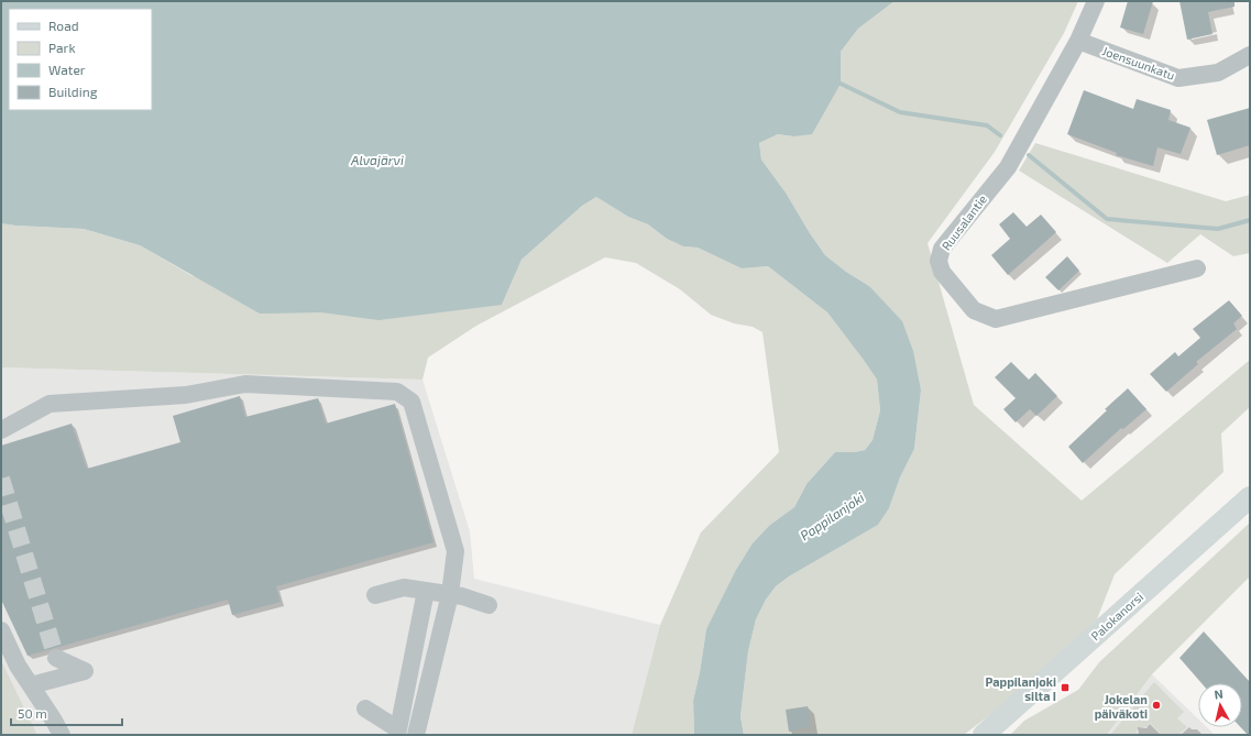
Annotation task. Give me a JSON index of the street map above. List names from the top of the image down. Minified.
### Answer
{"streets":{"main road":["Palokanorsi"],"street":["Joensuunkatu","Ruusalantie"]},"crossings":[["Joensuunkatu","Ruusalantie"]],"water":["Alvajärvi","Pappilanjoki"],"places":{"transit":["Pappilanjoki silta I"],"other":["Jokelan päiväkoti"]},"legend":["Road","Park","Water","Building"],"scale_bar":"50 m","north":"top"}
